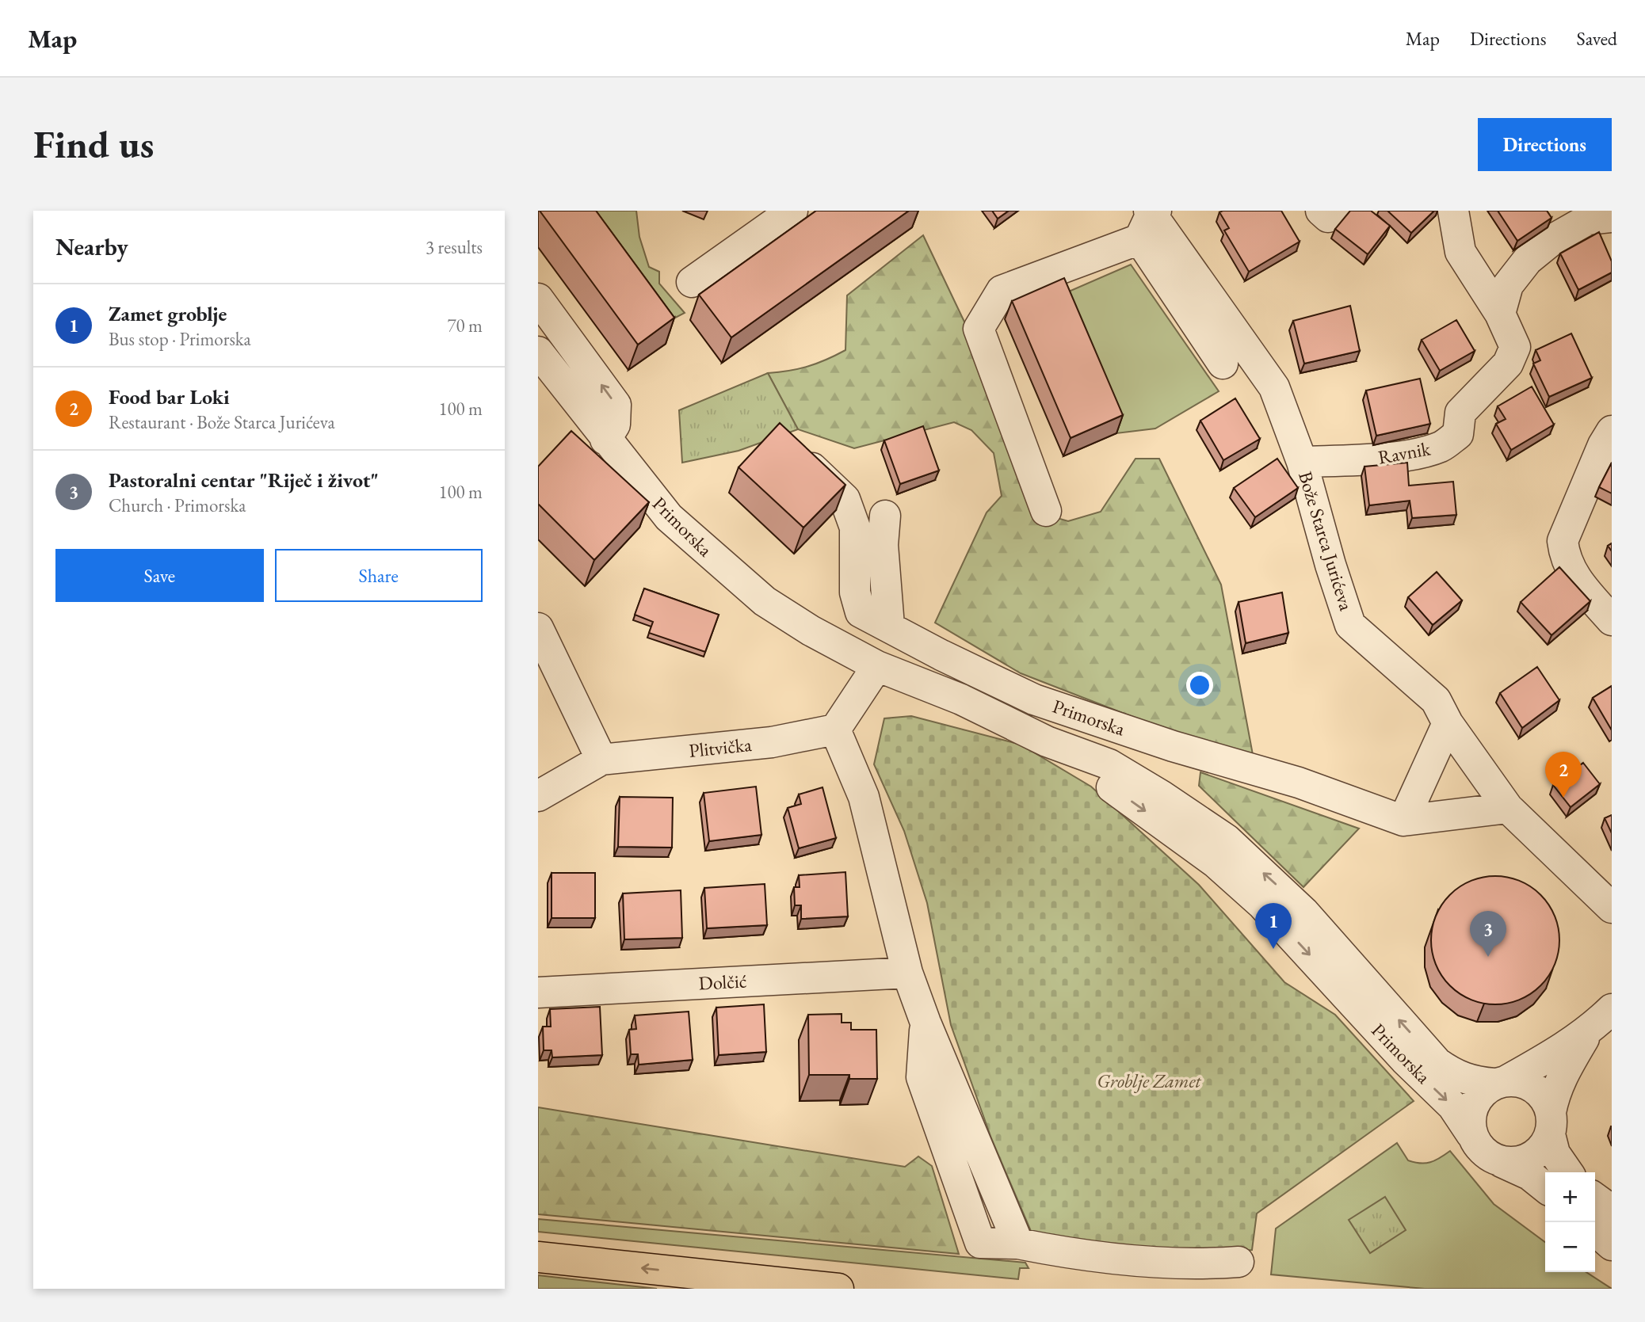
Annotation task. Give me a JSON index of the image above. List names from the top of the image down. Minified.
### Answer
{"streets":{"street":["Ravnik","Primorska","Bože Starca Jurićeva","Plitvička","Dolčić"]},"crossings":[["Ravnik","Bože Starca Jurićeva"],["Primorska","Bože Starca Jurićeva"]],"parks":["Groblje Zamet"],"page":{"header":"Map","nav":["Map","Directions","Saved"],"buttons":["Directions",["Save","Share"]],"title":"Find us","heading":["Nearby","3 results"],"list":[{"mark":"1","name":"Zamet groblje","note":"Bus stop · Primorska","value":"70 m"},{"mark":"2","name":"Food bar Loki","note":"Restaurant · Bože Starca Jurićeva","value":"100 m"},{"mark":"3","name":"Pastoralni centar \"Riječ i život\"","note":"Church · Primorska","value":"100 m"}],"pins":["2","1","3"],"map_buttons":["+","−"]}}
